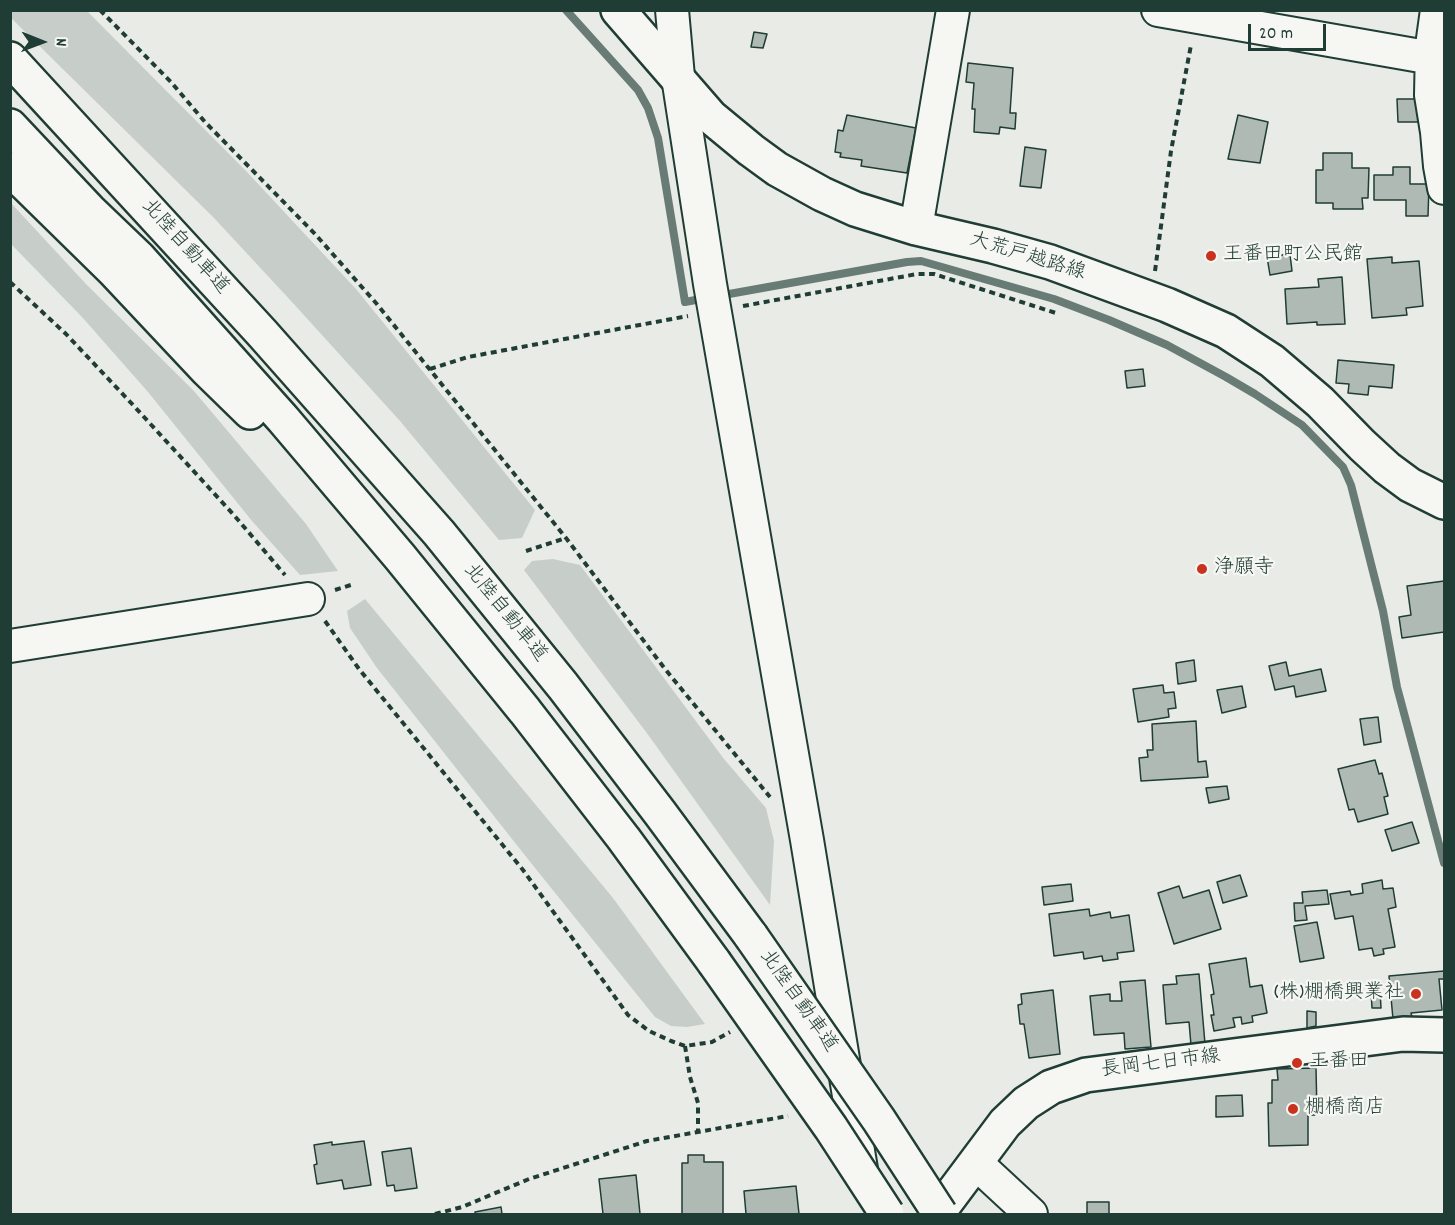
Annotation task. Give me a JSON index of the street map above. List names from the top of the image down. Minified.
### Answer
{"streets":{"main road":["北陸自動車道","大荒戸越路線","長岡七日市線"]},"crossings":[["北陸自動車道","長岡七日市線"]],"places":["王番田町公民館","浄願寺","(株)棚橋興業社","王番田","棚橋商店"],"scale_bar":"20 m","north":"right"}
